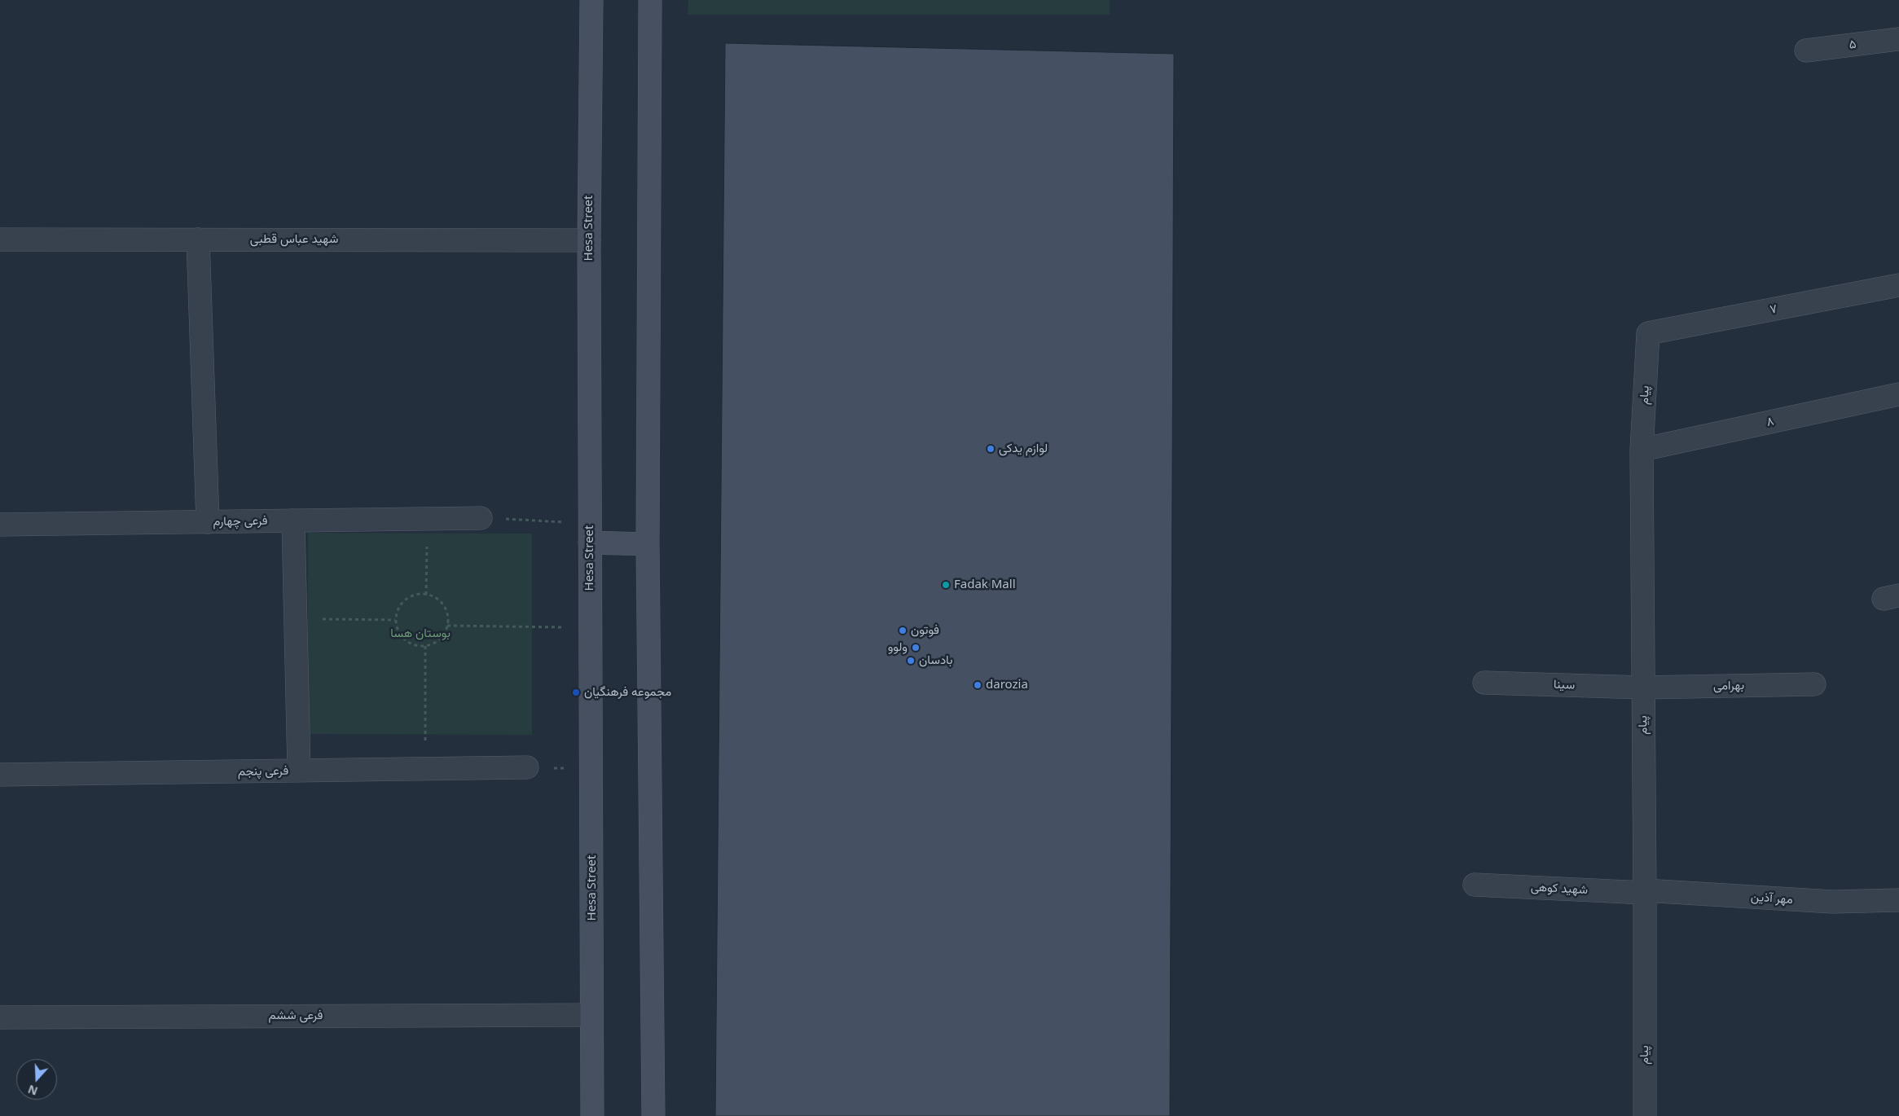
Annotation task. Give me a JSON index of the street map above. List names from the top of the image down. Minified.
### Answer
{"streets":{"main road":["Hesa Street"],"street":["۵","شهید عباس قطبی","۷","پیام","۸","فرعی چهارم","سینا","بهرامی","فرعی پنجم","شهید کوهی","مهر آذین","فرعی ششم"]},"crossings":[["Hesa Street","شهید عباس قطبی"],["Hesa Street","فرعی ششم"],["۷","پیام"],["پیام","۸"],["پیام","سینا"],["پیام","بهرامی"],["پیام","شهید کوهی"],["پیام","مهر آذین"],["سینا","بهرامی"],["شهید کوهی","مهر آذین"]],"parks":["بوستان هسا"],"places":["لوازم یدکی","Fadak Mall","فوتون","ولوو","بادسان","darozia","مجموعه فرهنگیان"],"north":"bottom"}
